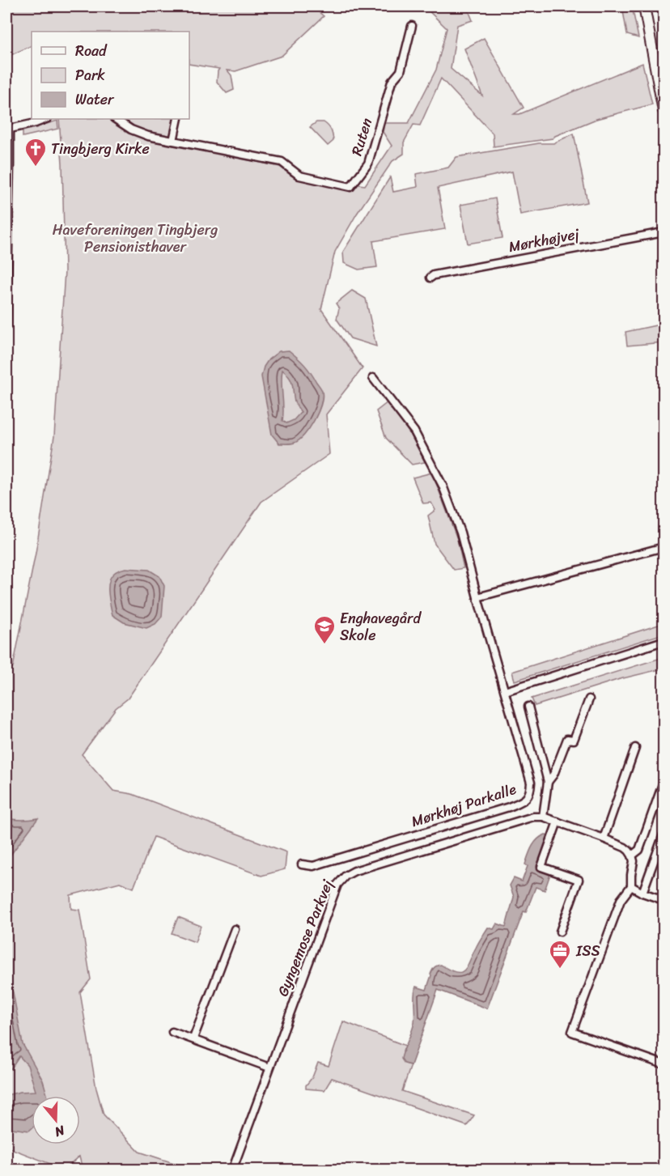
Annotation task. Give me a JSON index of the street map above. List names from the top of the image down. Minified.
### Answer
{"streets":{"street":["Ruten","Mørkhøjvej","Mørkhøj Parkalle","Gyngemose Parkvej"]},"parks":["Haveforeningen Tingbjerg Pensionisthaver"],"places":{"church":["Tingbjerg Kirke"],"school or university":["Enghavegård Skole"],"office":["ISS"]},"legend":["Road","Park","Water"],"north":"bottom"}
